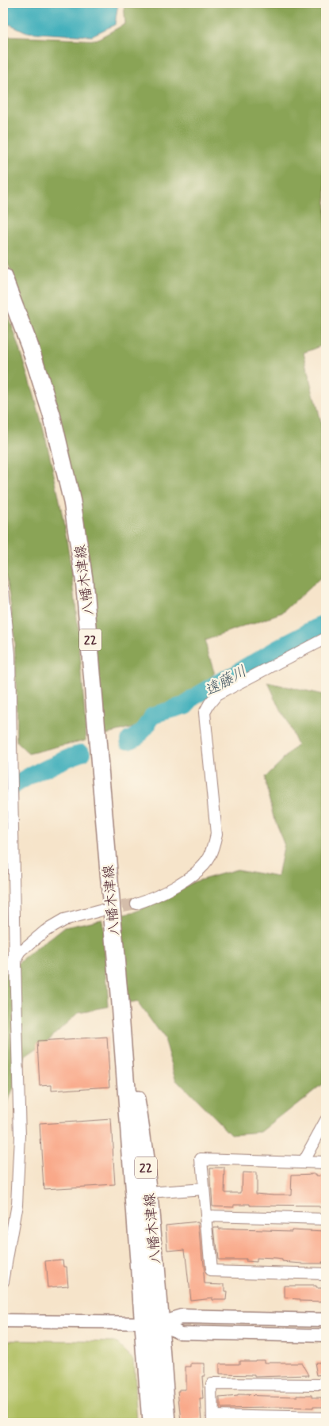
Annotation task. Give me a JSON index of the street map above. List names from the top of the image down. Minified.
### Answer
{"streets":{"main road":["八幡木津線","22"]},"water":["遠藤川"]}
